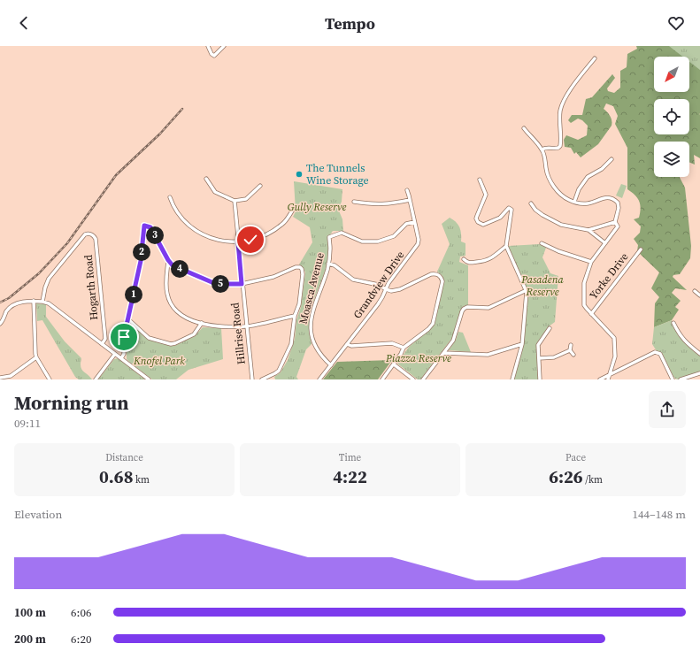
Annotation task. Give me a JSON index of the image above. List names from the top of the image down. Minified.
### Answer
{"streets":{"street":["Yorke Drive","Grandview Drive","Hogarth Road","Moasca Avenue","Hillrise Road"]},"crossings":[["Grandview Drive","Moasca Avenue"]],"parks":["Gully Reserve","Pasadena Reserve","Piazza Reserve","Knofel Park"],"places":["The Tunnels Wine Storage"],"north":"bottom left","page":{"header":"Tempo","pins":["3","2","4","5","1"],"heading":["Morning run","09:11"],"stats":[["Distance","0.68 km"],["Time","4:22"],["Pace","6:26 /km"]],"chart":["Elevation","144–148 m"],"list":[{"name":"100 m","note":"6:06"},{"name":"200 m","note":"6:20"}]}}
